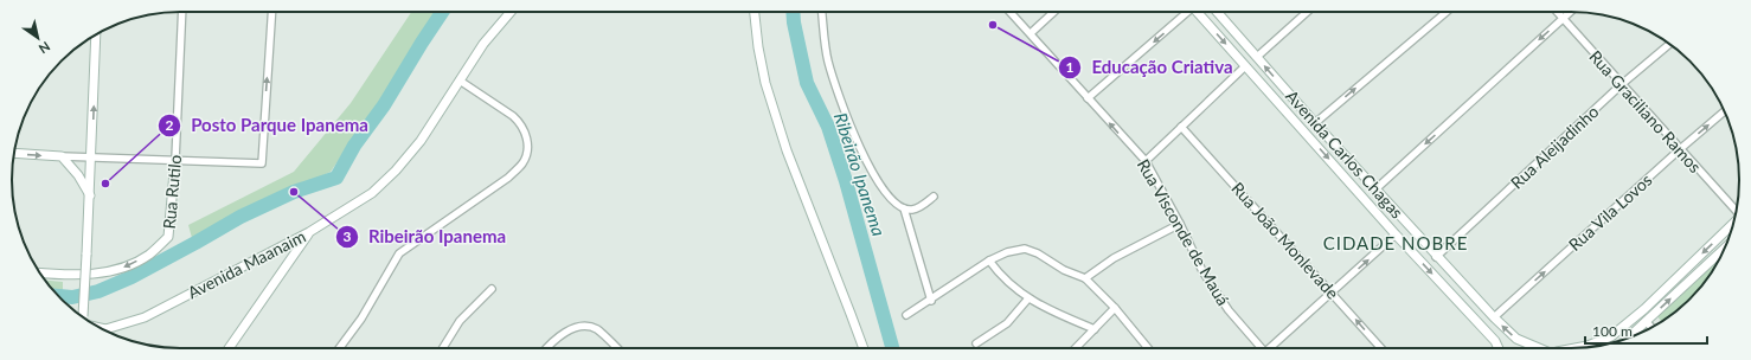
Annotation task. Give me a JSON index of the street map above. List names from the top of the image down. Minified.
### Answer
{"streets":{"main road":["Avenida Carlos Chagas","Rua Rutilo","Avenida Maanaim"],"street":["Rua Graciliano Ramos","Rua Aleijadinho","Rua Vila Lovos","Rua Visconde de Mauá","Rua João Monlevade"]},"crossings":[["Rua Graciliano Ramos","Rua Aleijadinho"],["Rua Graciliano Ramos","Rua Vila Lovos"],["Rua Aleijadinho","Avenida Carlos Chagas"],["Avenida Carlos Chagas","Rua Vila Lovos"]],"one_way":["Rua Rutilo","Rua Vila Lovos"],"districts":["CIDADE NOBRE"],"water":["Ribeirão Ipanema"],"places":["Educação Criativa","Posto Parque Ipanema","Ribeirão Ipanema"],"scale_bar":"100 m","north":"bottom right"}
